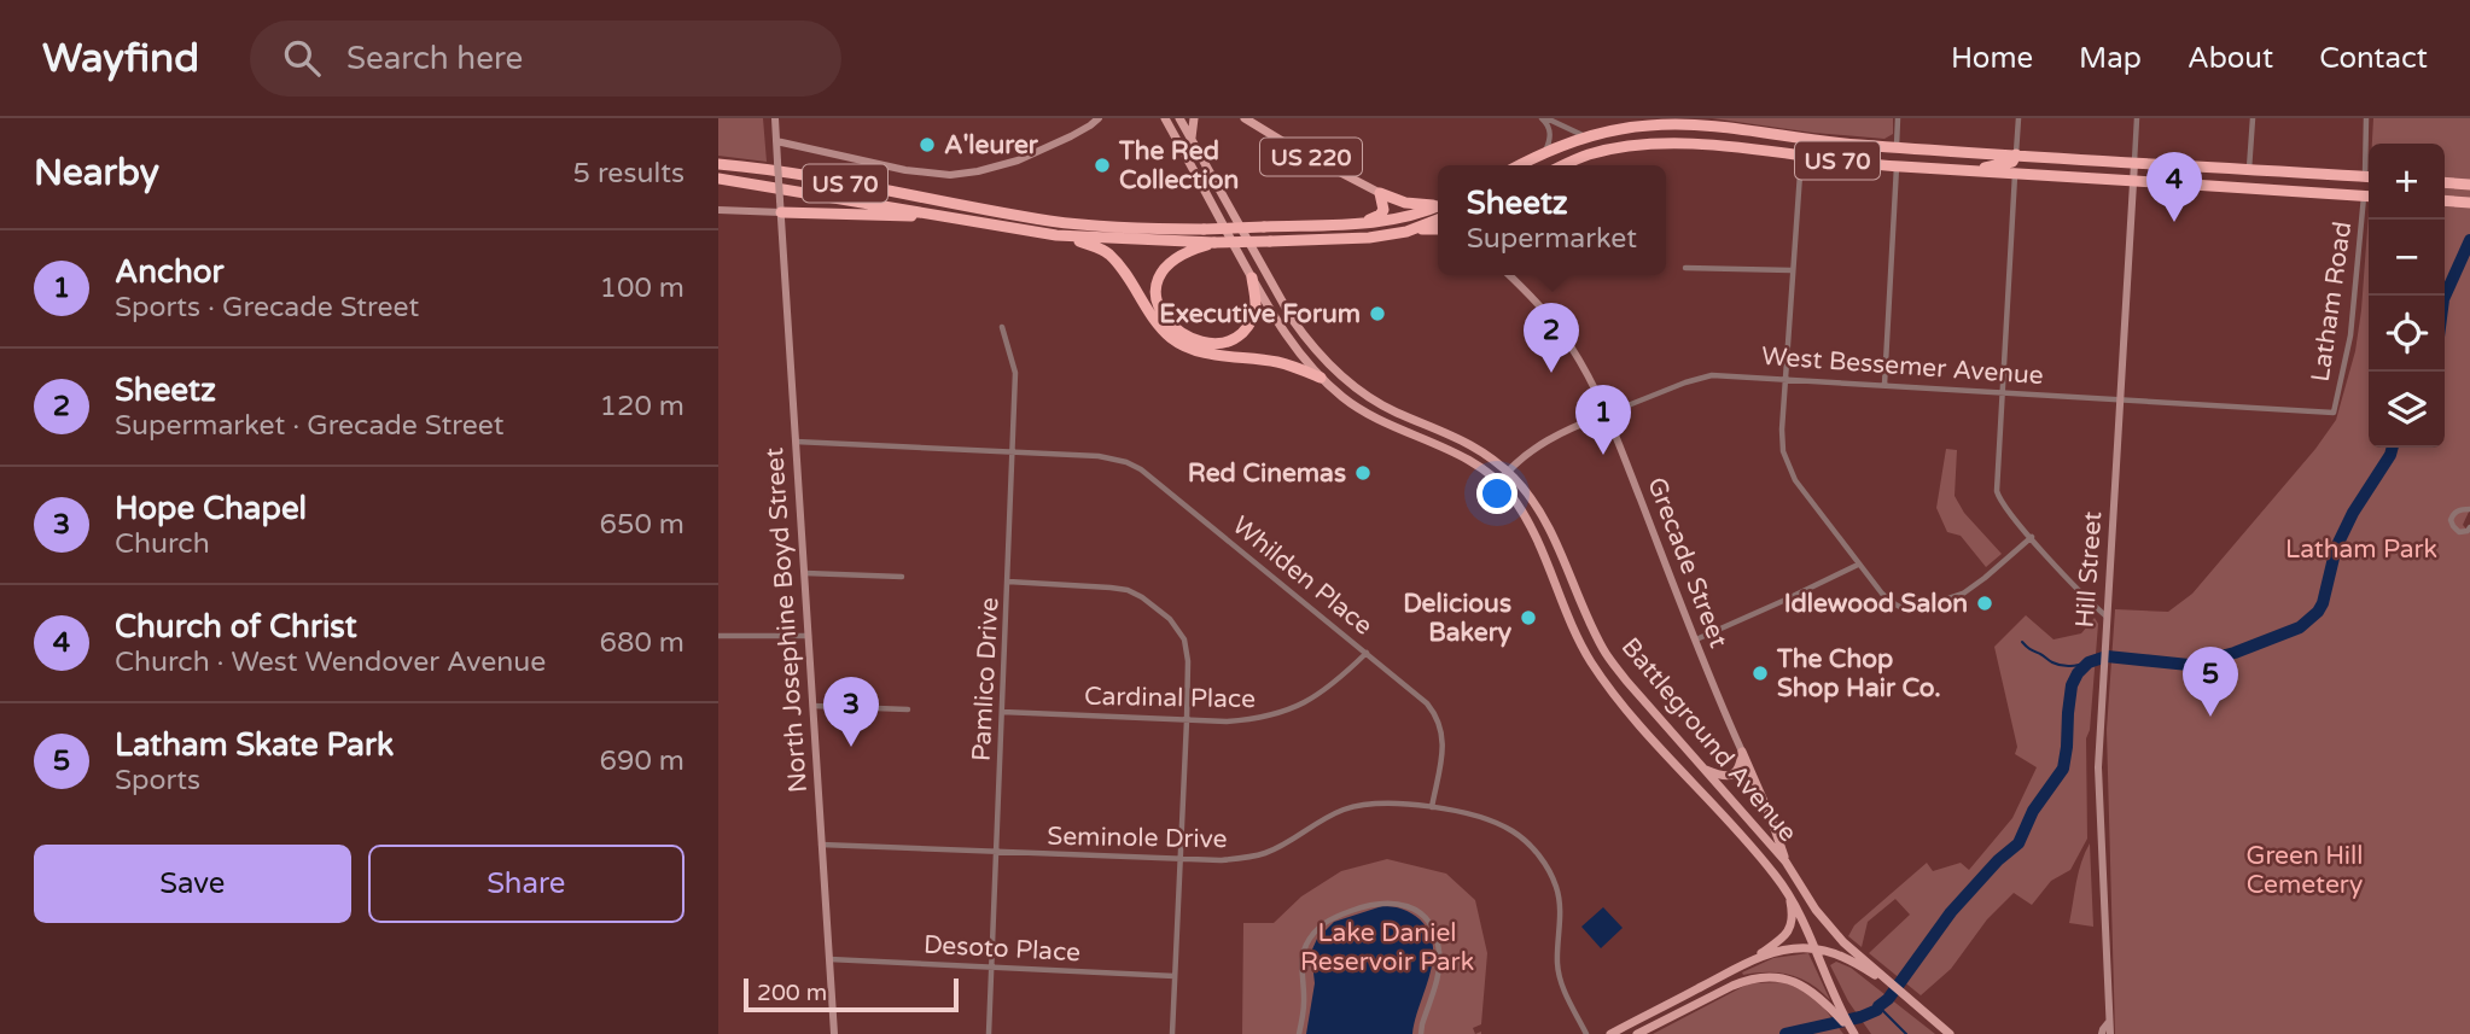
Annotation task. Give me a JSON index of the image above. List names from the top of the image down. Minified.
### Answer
{"streets":{"highway":["US 220","US 70"],"main road":["Battleground Avenue"],"street":["Latham Road","West Bessemer Avenue","Grecade Street","Hill Street","Whilden Place","North Josephine Boyd Street","Pamlico Drive","Cardinal Place","Seminole Drive","Desoto Place"]},"crossings":[["US 70","Hill Street"],["Latham Road","West Bessemer Avenue"],["West Bessemer Avenue","Grecade Street"],["West Bessemer Avenue","Hill Street"],["West Bessemer Avenue","Battleground Avenue"],["Whilden Place","North Josephine Boyd Street"],["Whilden Place","Pamlico Drive"],["Whilden Place","Cardinal Place"],["Whilden Place","Seminole Drive"],["North Josephine Boyd Street","Seminole Drive"],["North Josephine Boyd Street","Desoto Place"],["Pamlico Drive","Cardinal Place"],["Pamlico Drive","Seminole Drive"],["Pamlico Drive","Desoto Place"]],"parks":["Latham Park","Green Hill Cemetery","Lake Daniel Reservoir Park"],"places":["A'leurer","The Red Collection","Executive Forum","Red Cinemas","Idlewood Salon","Delicious Bakery","The Chop Shop Hair Co."],"scale_bar":"200 m","page":{"header":"Wayfind","search":"Search here","nav":["Home","Map","About","Contact"],"heading":["Nearby","5 results"],"map_buttons":["+","−"],"pins":["4","2","1","5","3"],"popup":["Sheetz","Supermarket"],"list":[{"mark":"1","name":"Anchor","note":"Sports · Grecade Street","value":"100 m"},{"mark":"2","name":"Sheetz","note":"Supermarket · Grecade Street","value":"120 m"},{"mark":"3","name":"Hope Chapel","note":"Church","value":"650 m"},{"mark":"4","name":"Church of Christ","note":"Church · West Wendover Avenue","value":"680 m"},{"mark":"5","name":"Latham Skate Park","note":"Sports","value":"690 m"}],"buttons":["Save","Share"],"scale":"200 m"}}
